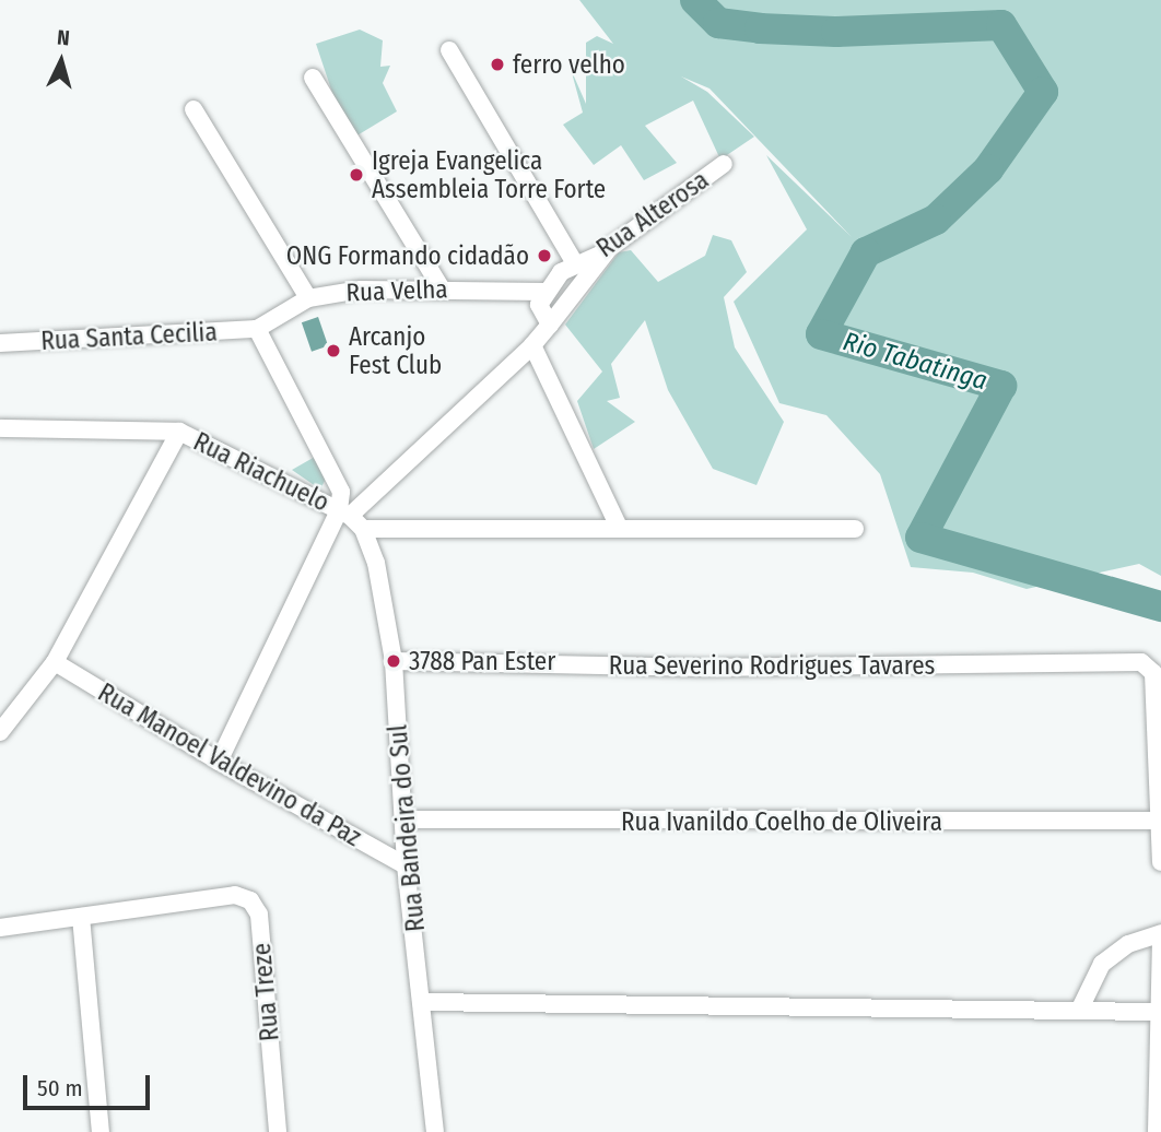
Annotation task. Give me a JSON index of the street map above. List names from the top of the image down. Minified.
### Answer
{"streets":{"street":["Rua Alterosa","Rua Velha","Rua Santa Cecilia","Rua Riachuelo","Rua Severino Rodrigues Tavares","Rua Manoel Valdevino da Paz","Rua Ivanildo Coelho de Oliveira","Rua Bandeira do Sul","Rua Treze"]},"crossings":[["Rua Alterosa","Rua Velha"],["Rua Velha","Rua Santa Cecilia"],["Rua Velha","Rua Bandeira do Sul"],["Rua Santa Cecilia","Rua Bandeira do Sul"],["Rua Riachuelo","Rua Bandeira do Sul"],["Rua Severino Rodrigues Tavares","Rua Ivanildo Coelho de Oliveira"],["Rua Severino Rodrigues Tavares","Rua Bandeira do Sul"],["Rua Manoel Valdevino da Paz","Rua Bandeira do Sul"],["Rua Ivanildo Coelho de Oliveira","Rua Bandeira do Sul"]],"water":["Rio Tabatinga"],"places":["ferro velho","Igreja Evangelica Assembleia Torre Forte","ONG Formando cidadão","Arcanjo Fest Club","3788 Pan Ester"],"scale_bar":"50 m","north":"top"}
